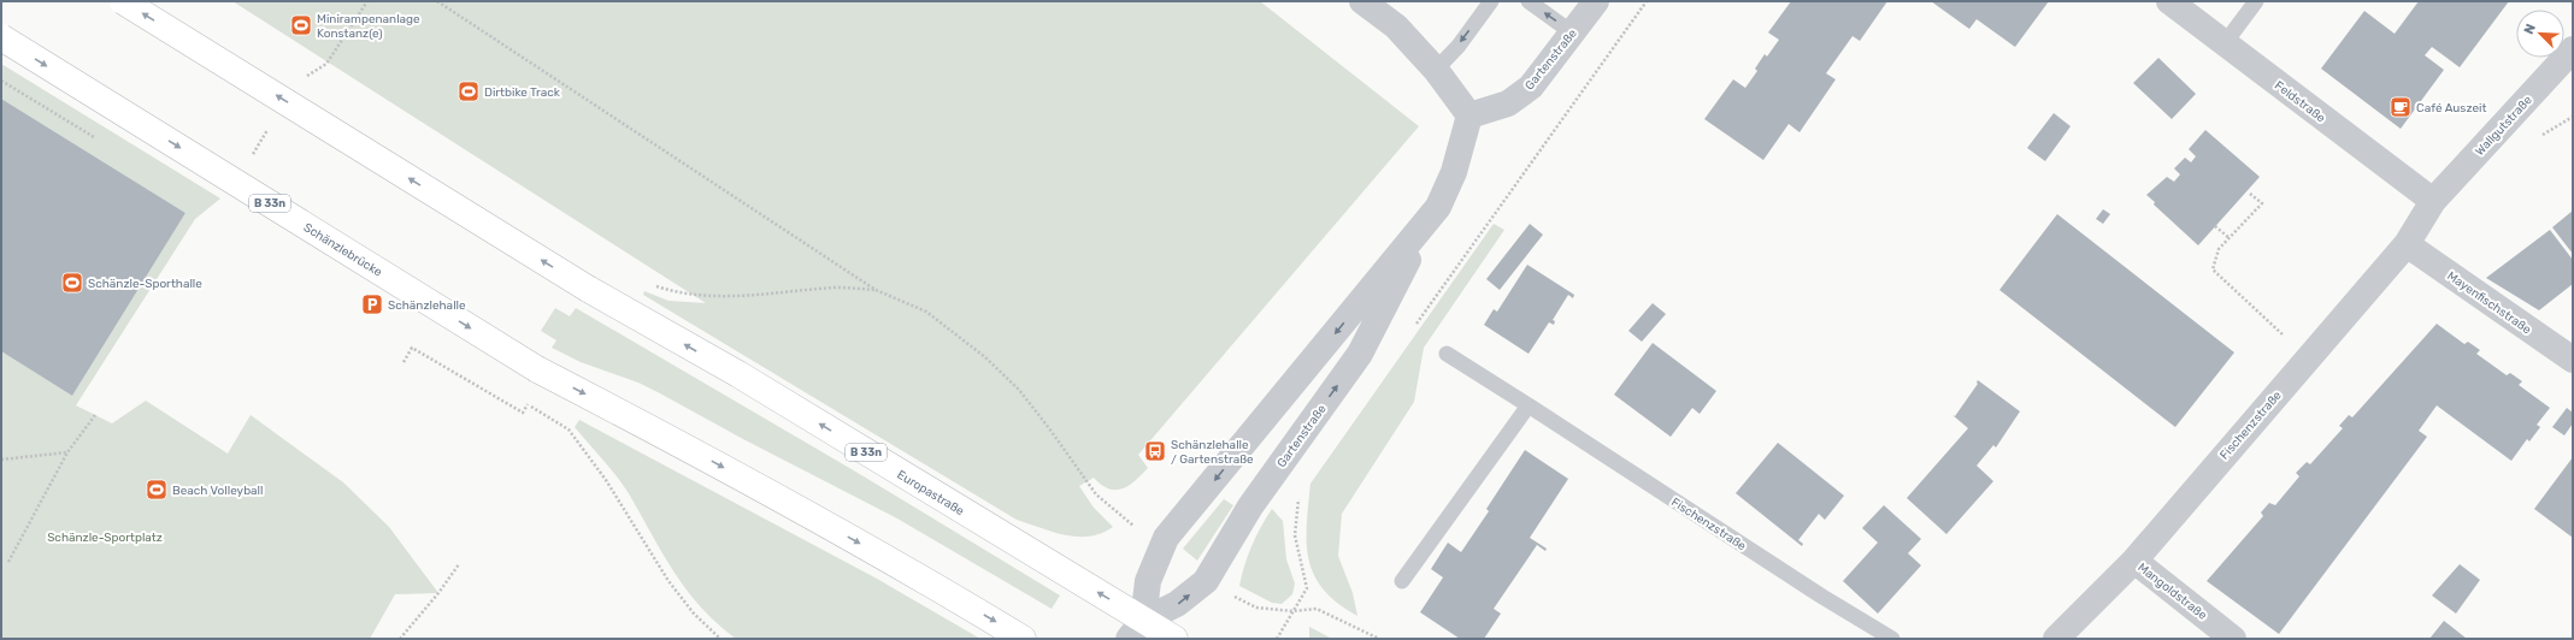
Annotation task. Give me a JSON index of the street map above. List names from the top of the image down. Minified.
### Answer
{"streets":{"main road":["B 33n","Schänzlebrücke","Europastraße"],"street":["Gartenstraße","Feldstraße","Wallgutstraße","Mayenfischstraße","Fischenzstraße","Mangoldstraße"]},"crossings":[["Gartenstraße","Europastraße"],["Feldstraße","Wallgutstraße"],["Feldstraße","Fischenzstraße"],["Wallgutstraße","Fischenzstraße"],["Mayenfischstraße","Fischenzstraße"],["Fischenzstraße","Mangoldstraße"]],"one_way":["Schänzlebrücke","Europastraße"],"parks":["Schänzle-Sportplatz"],"places":{"sports":["Minirampenanlage Konstanz(e)","Dirtbike Track","Schänzle-Sporthalle","Beach Volleyball"],"cafe":["Café Auszeit"],"parking":["Schänzlehalle"],"bus stop":["Schänzlehalle / Gartenstraße"]},"north":"top left"}
